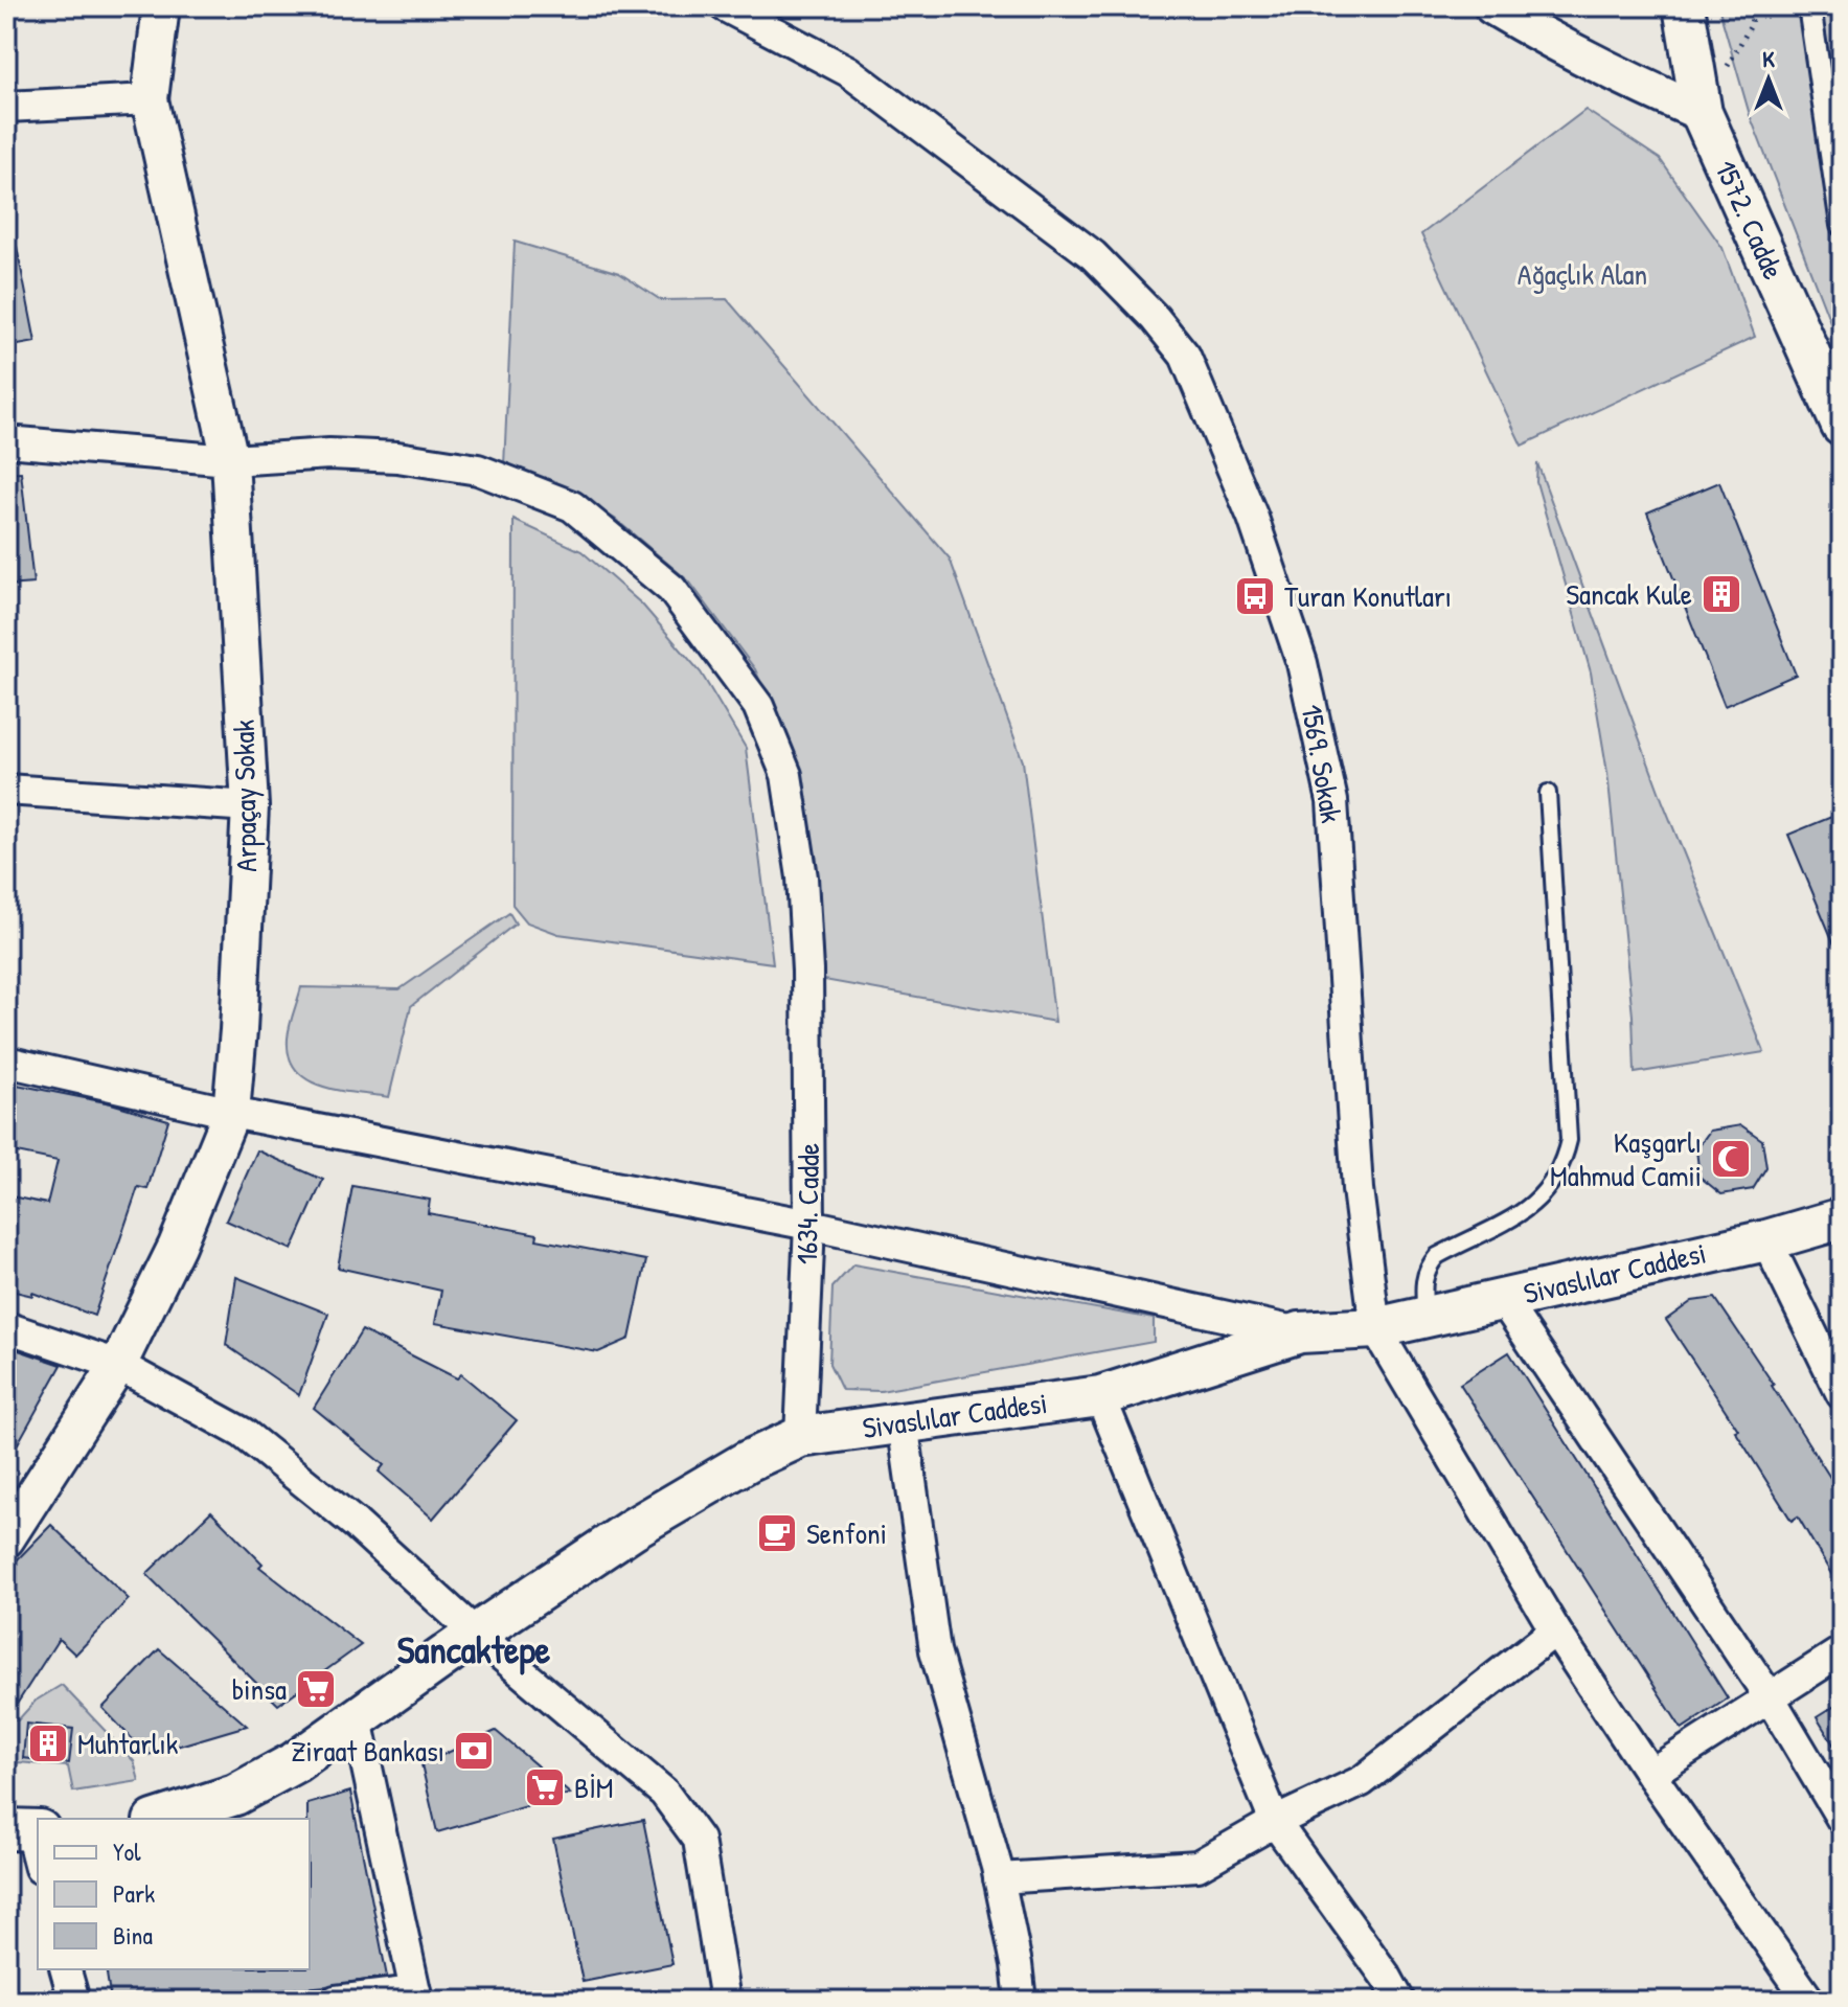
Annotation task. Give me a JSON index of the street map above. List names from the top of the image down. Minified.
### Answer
{"streets":{"main road":["1572. Cadde","Sivaslılar Caddesi"],"street":["1569. Sokak","Arpaçay Sokak","1634. Cadde"]},"crossings":[["1569. Sokak","Sivaslılar Caddesi"],["Arpaçay Sokak","1634. Cadde"],["1634. Cadde","Sivaslılar Caddesi"]],"districts":["Sancaktepe"],"parks":["Ağaçlık Alan"],"places":{"building":["Sancak Kule","Muhtarlık"],"bus stop":["Turan Konutları"],"mosque":["Kaşgarlı Mahmud Camii"],"cafe":["Senfoni"],"supermarket":["binsa","BİM"],"bank":["Ziraat Bankası"]},"legend":["Yol","Park","Bina"],"north":"top"}
